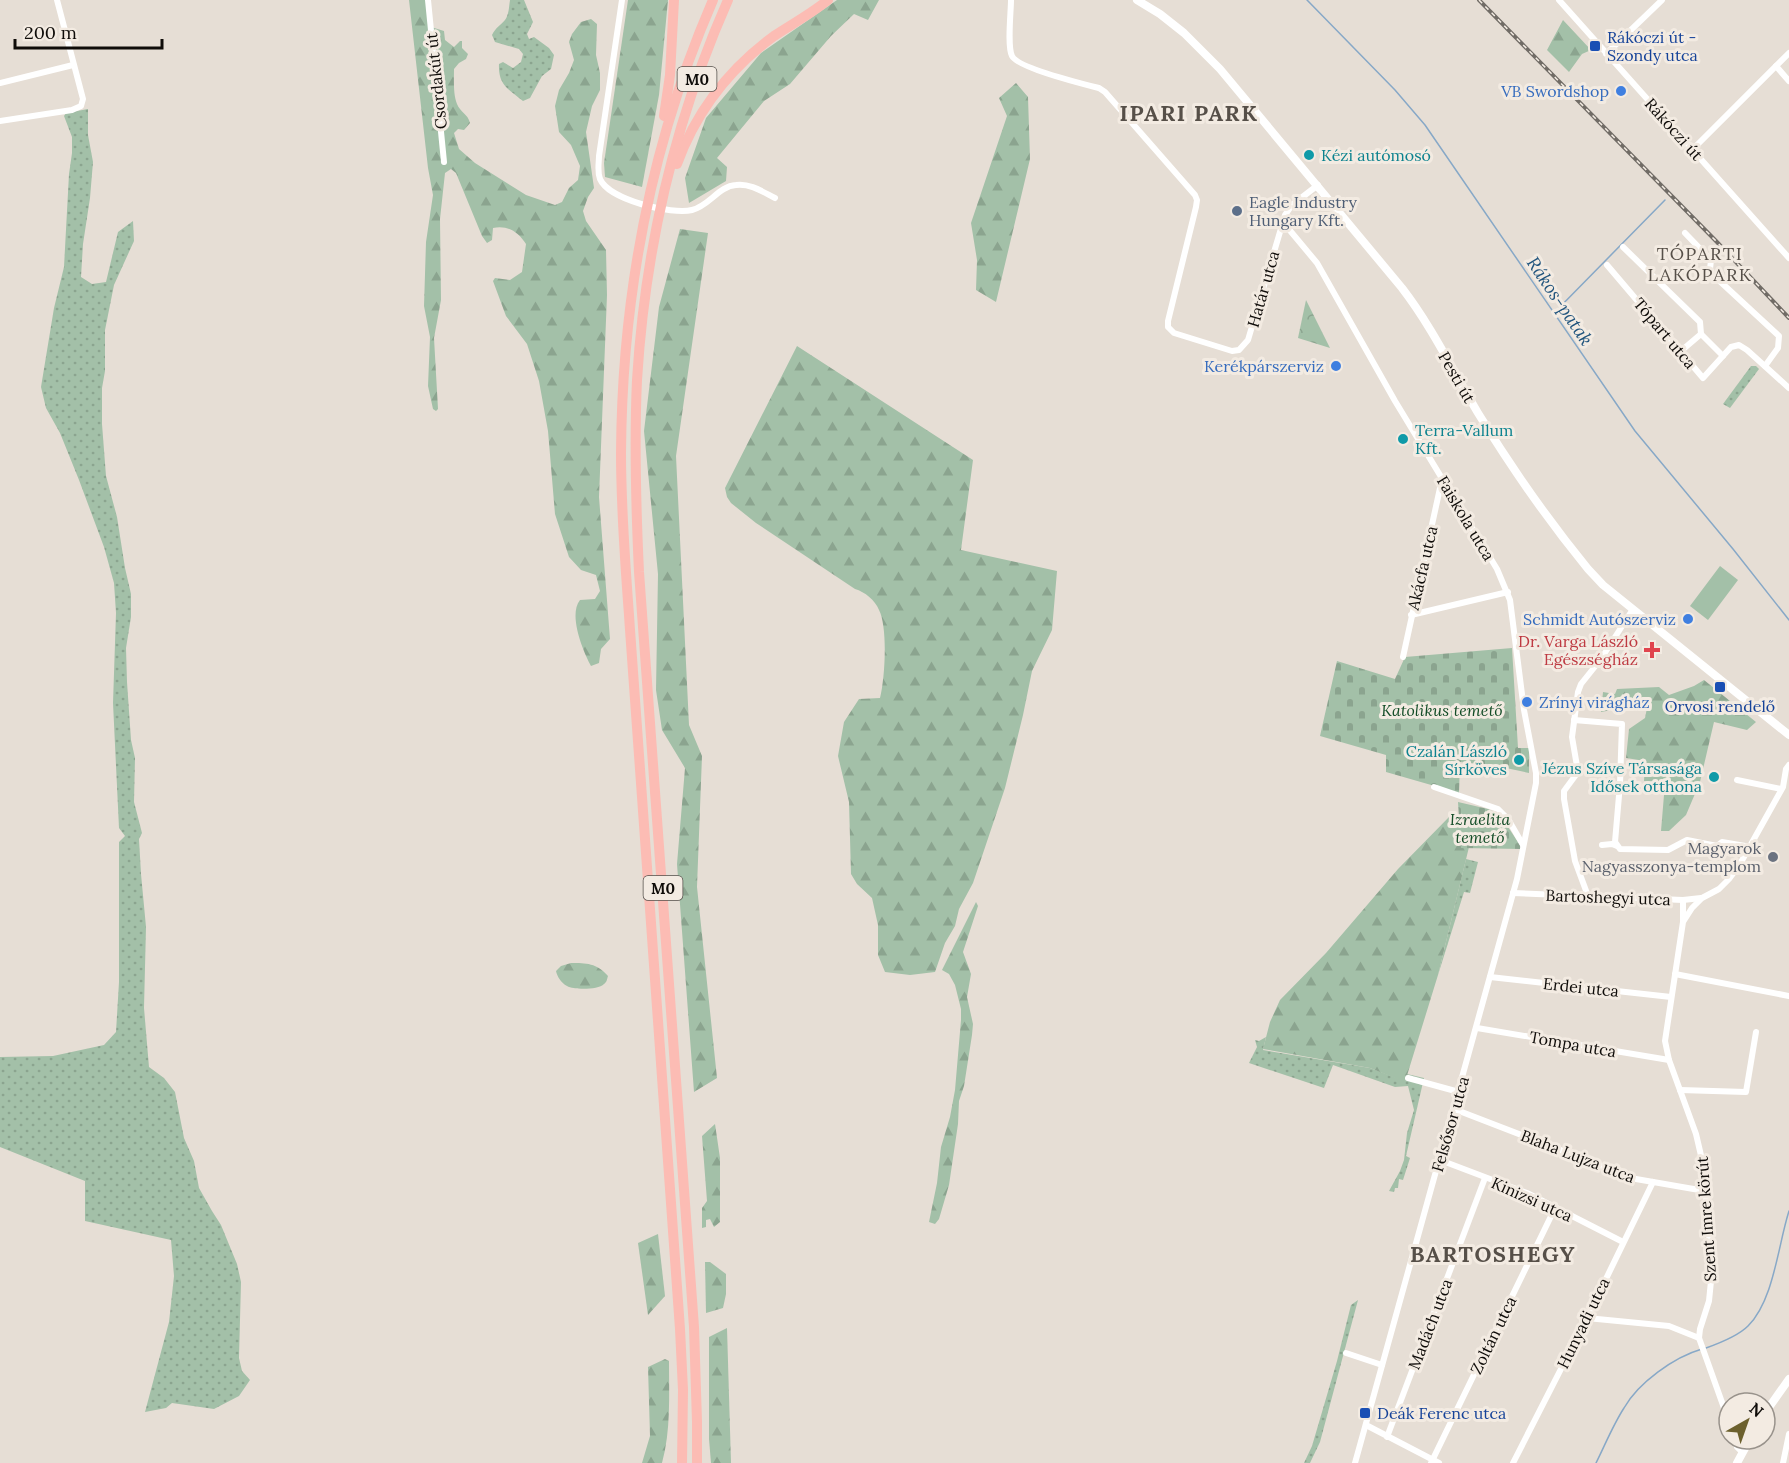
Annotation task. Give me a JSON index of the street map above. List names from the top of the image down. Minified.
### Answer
{"streets":{"highway":["M0"],"main road":["Pesti út"],"street":["Csordakút út","Rákóczi út","Határ utca","Tópart utca","Faiskola utca","Akácfa utca","Bartoshegyi utca","Erdei utca","Tompa utca","Felsősor utca","Blaha Lujza utca","Kinizsi utca","Szent Imre körút","Hunyadi utca","Madách utca","Zoltán utca"]},"crossings":[["Határ utca","Pesti út"],["Határ utca","Faiskola utca"],["Faiskola utca","Akácfa utca"],["Faiskola utca","Felsősor utca"],["Bartoshegyi utca","Felsősor utca"],["Bartoshegyi utca","Szent Imre körút"],["Erdei utca","Felsősor utca"],["Erdei utca","Szent Imre körút"],["Tompa utca","Felsősor utca"],["Tompa utca","Szent Imre körút"],["Felsősor utca","Blaha Lujza utca"],["Felsősor utca","Kinizsi utca"],["Blaha Lujza utca","Szent Imre körút"],["Blaha Lujza utca","Hunyadi utca"],["Kinizsi utca","Hunyadi utca"],["Kinizsi utca","Madách utca"],["Kinizsi utca","Zoltán utca"]],"districts":["IPARI PARK","TÓPARTI LAKÓPARK","BARTOSHEGY"],"water":["Rákos-patak"],"parks":["Katolikus temető","Izraelita temető"],"places":{"transit":["Rákóczi út - Szondy utca","Orvosi rendelő","Deák Ferenc utca"],"other":["VB Swordshop","Kézi autómosó","Eagle Industry Hungary Kft.","Kerékpárszerviz","Terra-Vallum Kft.","Schmidt Autószerviz","Zrínyi virágház","Czalán László Sírköves","Jézus Szíve Társasága Idősek otthona","Magyarok Nagyasszonya-templom"],"health":["Dr. Varga László Egészségház"]},"scale_bar":"200 m","north":"top right"}
